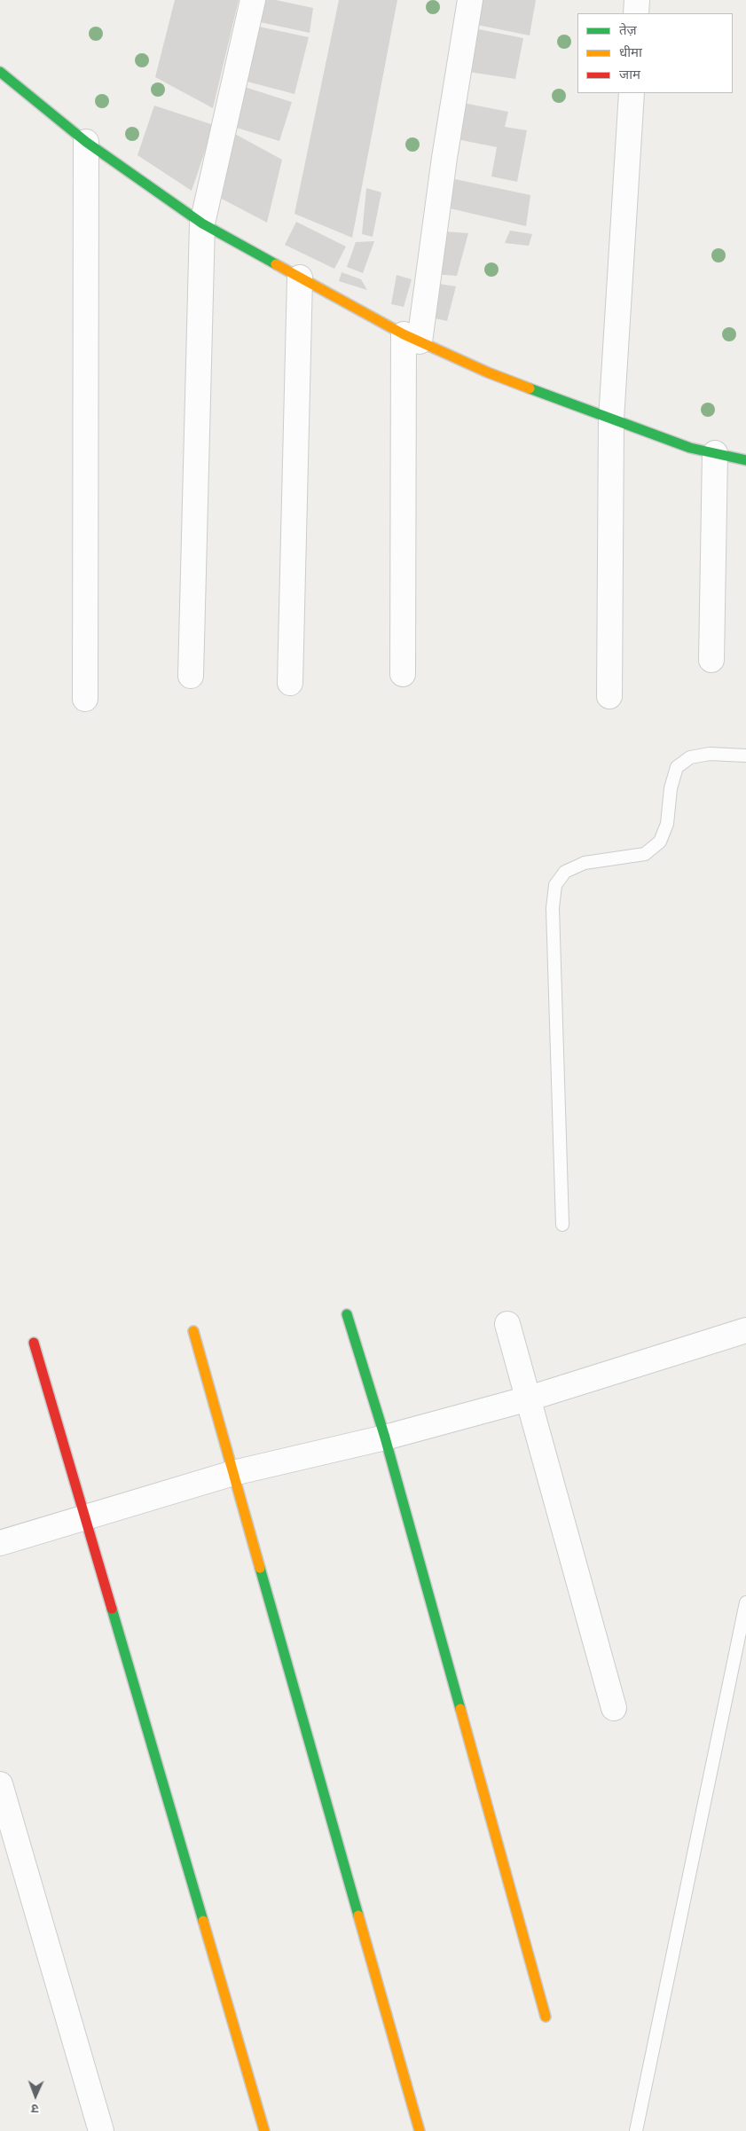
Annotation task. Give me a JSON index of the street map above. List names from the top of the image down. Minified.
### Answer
{"legend":["तेज़","धीमा","जाम"],"north":"bottom"}
